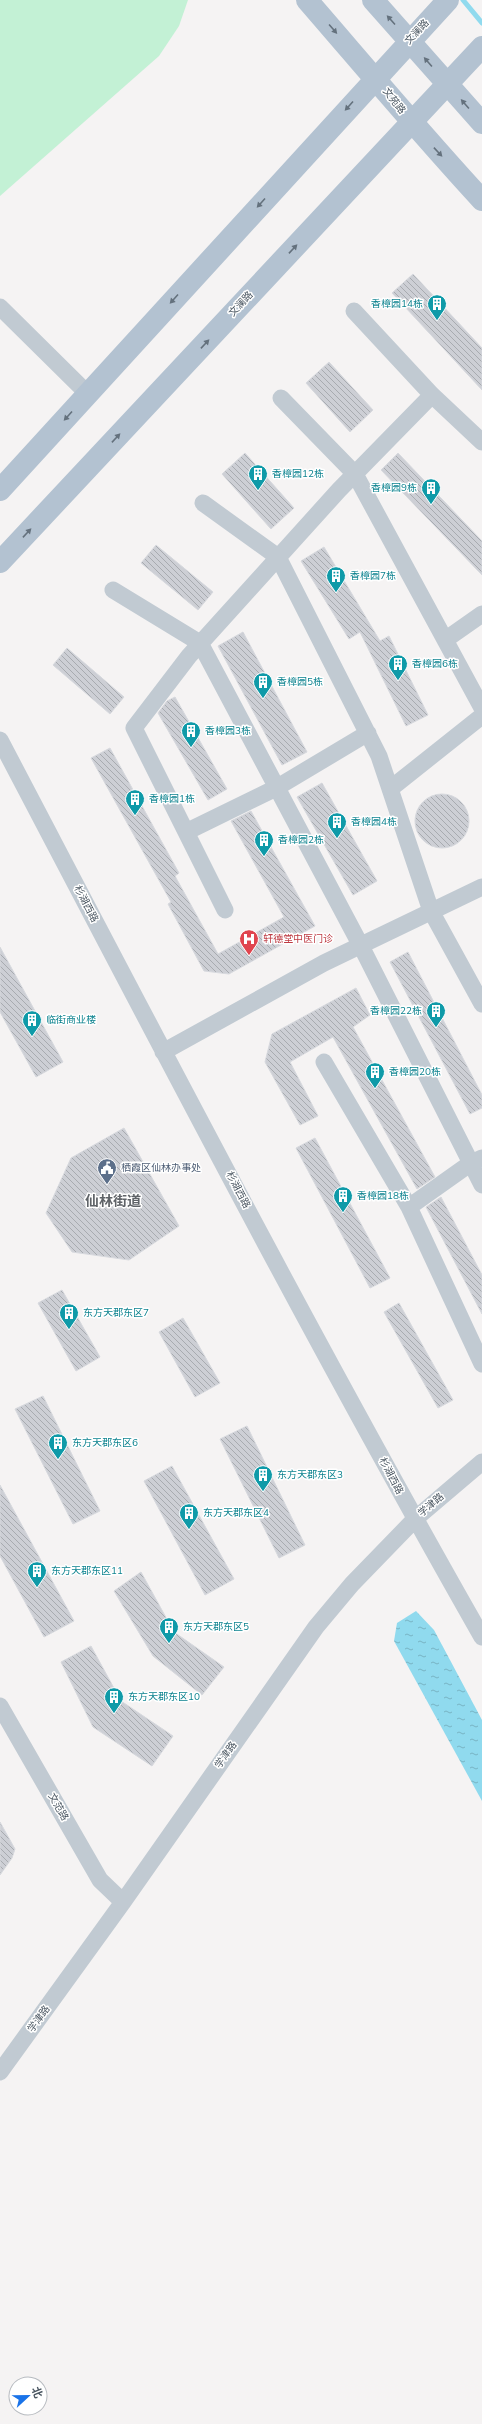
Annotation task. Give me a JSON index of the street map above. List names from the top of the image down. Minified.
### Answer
{"streets":{"main road":["文澜路","文苑路"],"street":["杉湖西路","学津路","文范路"]},"crossings":[["文澜路","文苑路"],["杉湖西路","学津路"],["学津路","文范路"]],"districts":["仙林街道"],"places":{"building":["香樟园14栋","香樟园12栋","香樟园9栋","香樟园7栋","香樟园6栋","香樟园5栋","香樟园3栋","香樟园1栋","香樟园4栋","香樟园2栋","香樟园22栋","临街商业楼","香樟园20栋","香樟园18栋","东方天郡东区7","东方天郡东区6","东方天郡东区3","东方天郡东区4","东方天郡东区11","东方天郡东区5","东方天郡东区10"],"hospital":["轩德堂中医门诊"],"public building":["栖霞区仙林办事处"]},"north":"right"}
